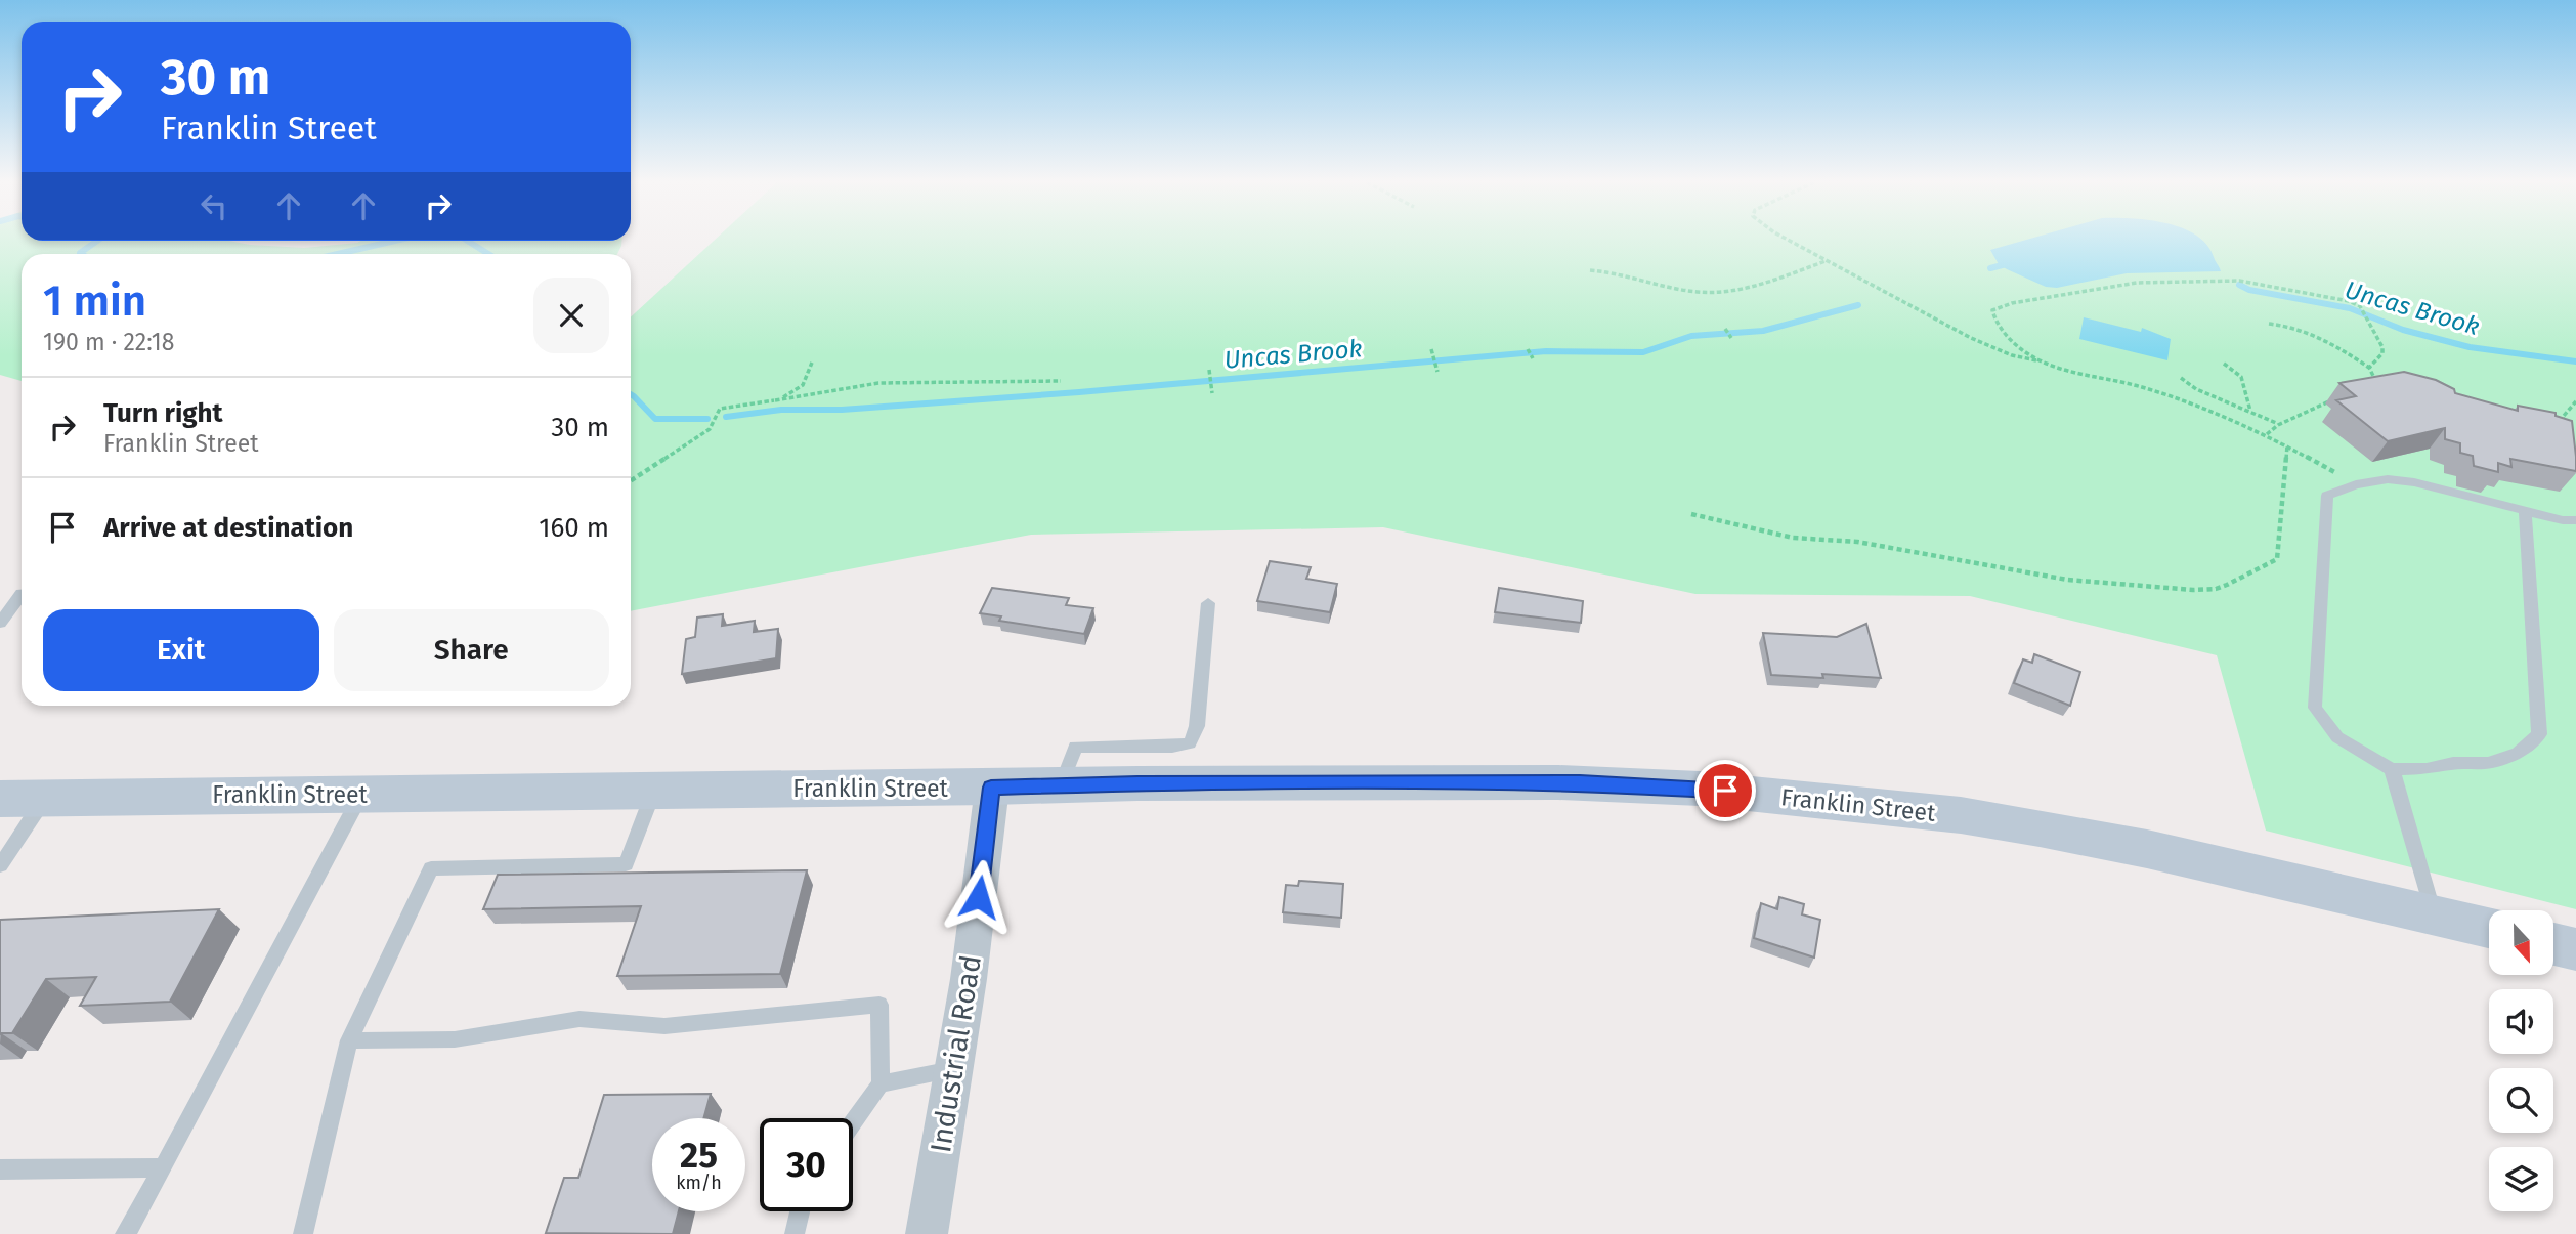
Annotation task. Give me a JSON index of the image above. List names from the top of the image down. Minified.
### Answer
{"streets":{"main road":["Franklin Street"],"street":["Industrial Road"]},"crossings":[["Franklin Street","Industrial Road"]],"water":["Uncas Brook"],"north":"bottom","page":{"turn":["30 m","Franklin Street"],"heading":["1 min","190 m · 22:18"],"list":[{"name":"Turn right","note":"Franklin Street","value":"30 m"},{"name":"Arrive at destination","value":"160 m"}],"buttons":["Exit","Share"],"speed":"25 km/h","limit":"30"}}
